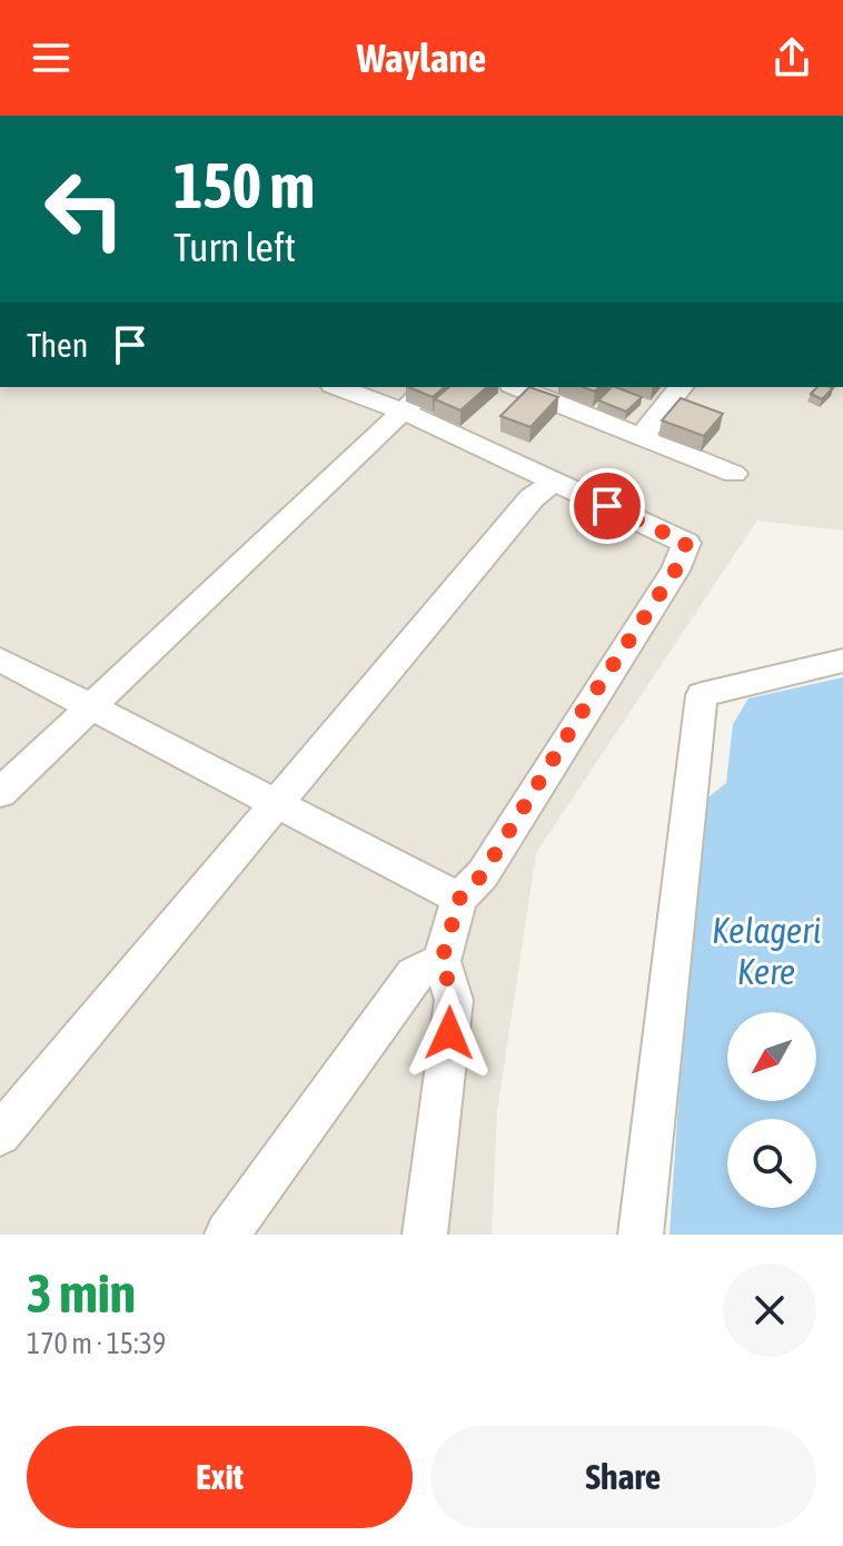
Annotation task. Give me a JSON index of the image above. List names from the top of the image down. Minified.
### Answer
{"water":["Kelageri Kere"],"north":"bottom left","page":{"header":"Waylane","turn":["150 m","Turn left"],"then":"Then","heading":["3 min","170 m · 15:39"],"buttons":["Exit","Share"]}}
